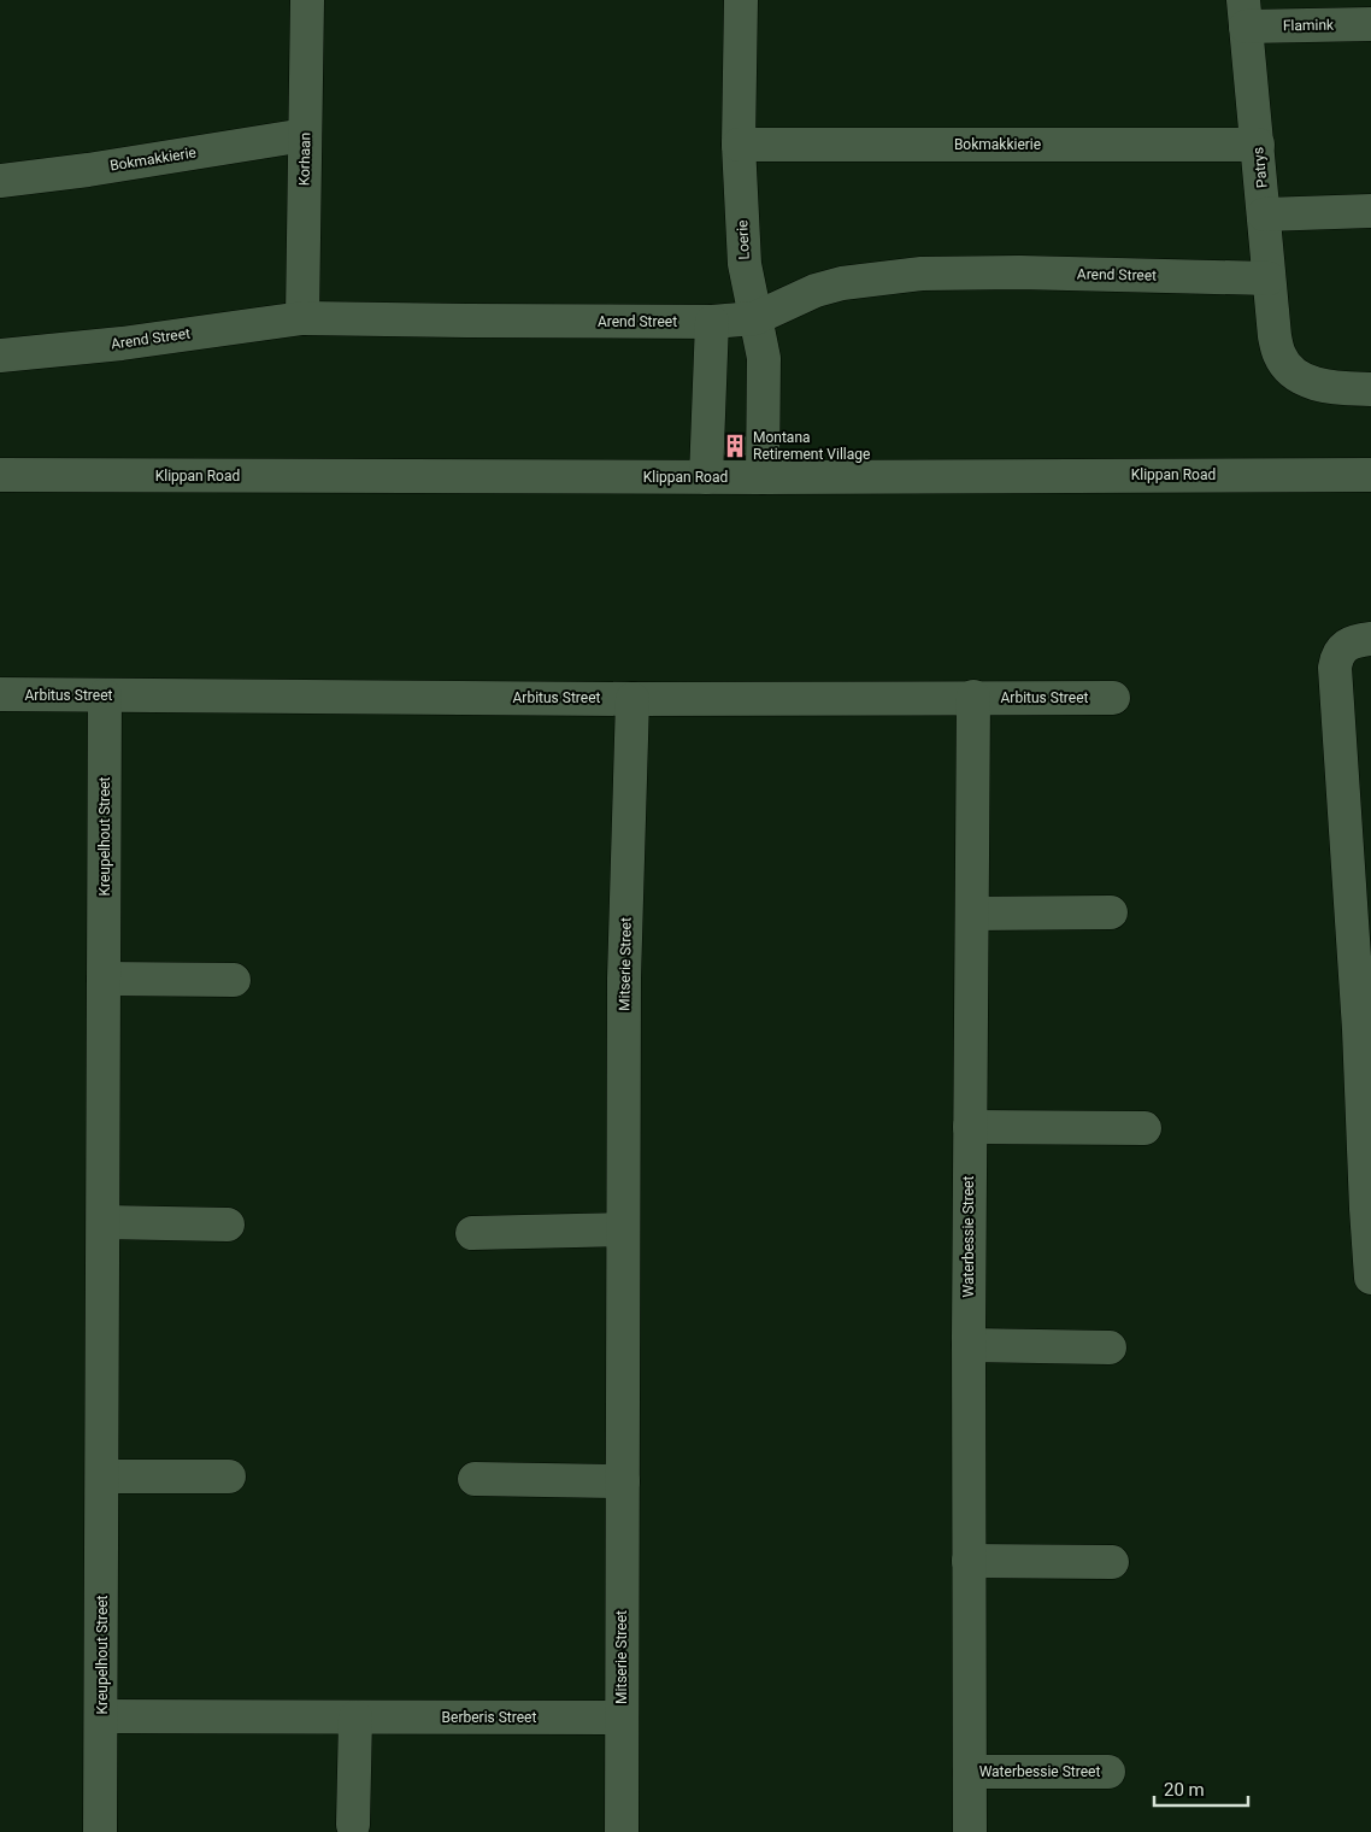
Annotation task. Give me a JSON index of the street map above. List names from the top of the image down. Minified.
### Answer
{"streets":{"street":["Flamink","Bokmakkierie","Korhaan","Patrys","Loerie","Arend Street","Klippan Road","Arbitus Street","Kreupelhout Street","Mitserie Street","Waterbessie Street","Berberis Street"]},"crossings":[["Flamink","Patrys"],["Bokmakkierie","Korhaan"],["Bokmakkierie","Patrys"],["Bokmakkierie","Loerie"],["Korhaan","Arend Street"],["Patrys","Arend Street"],["Loerie","Arend Street"],["Loerie","Klippan Road"],["Arbitus Street","Kreupelhout Street"],["Arbitus Street","Mitserie Street"],["Arbitus Street","Waterbessie Street"],["Kreupelhout Street","Berberis Street"],["Mitserie Street","Berberis Street"]],"places":{"building":["Montana Retirement Village"]},"scale_bar":"20 m"}
